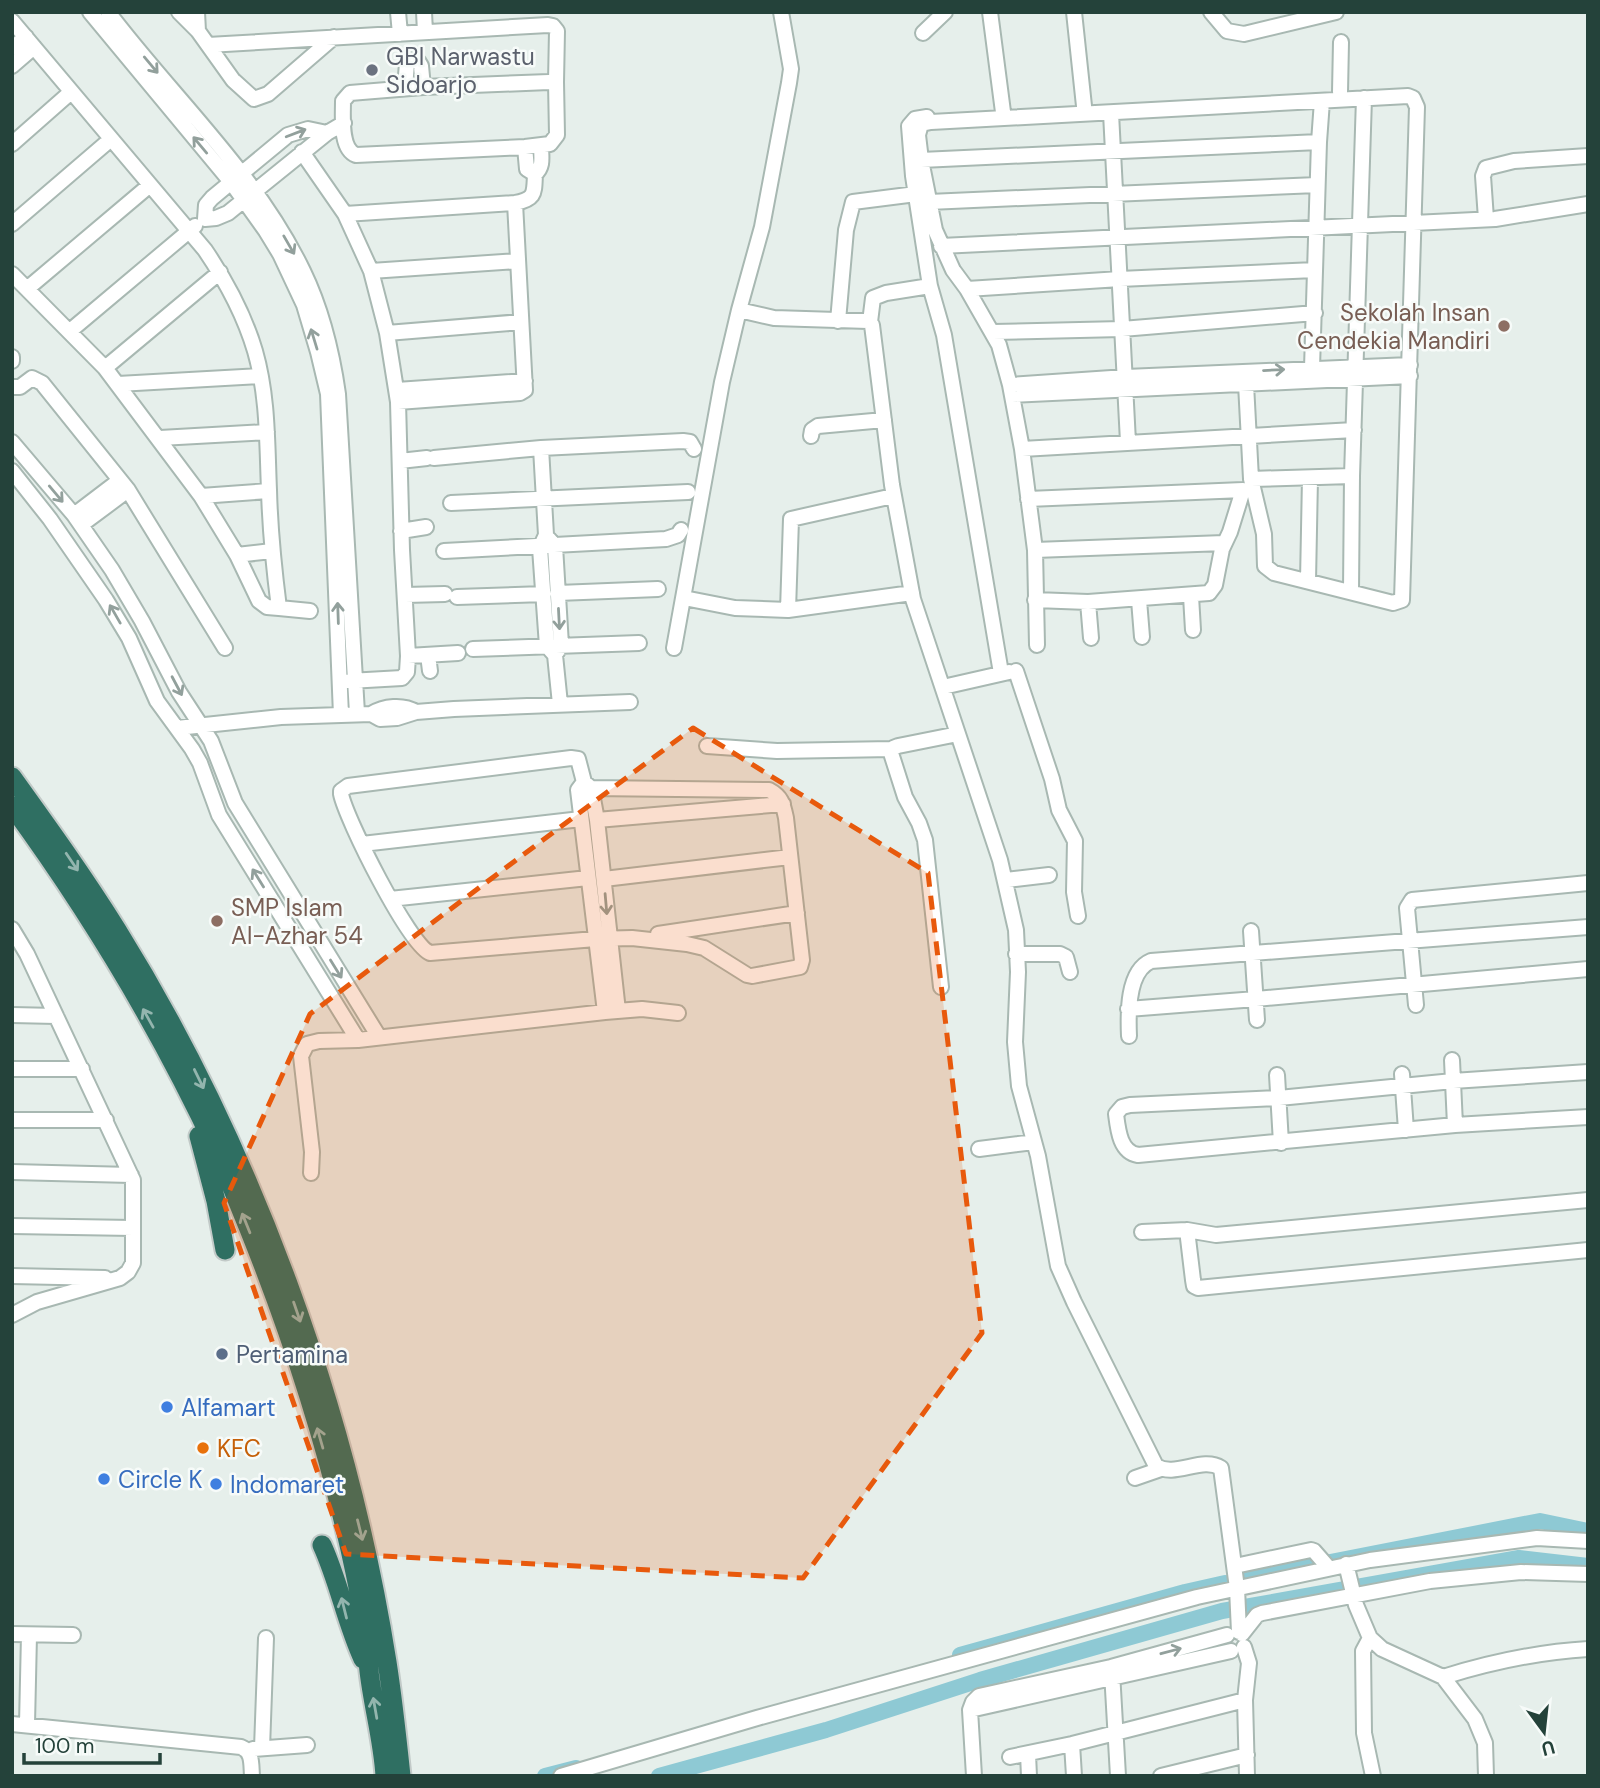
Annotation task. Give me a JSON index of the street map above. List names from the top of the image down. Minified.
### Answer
{"places":["GBI Narwastu Sidoarjo","Sekolah Insan Cendekia Mandiri","SMP Islam Al-Azhar 54","Pertamina","Alfamart","KFC","Circle K","Indomaret"],"scale_bar":"100 m","north":"bottom"}
